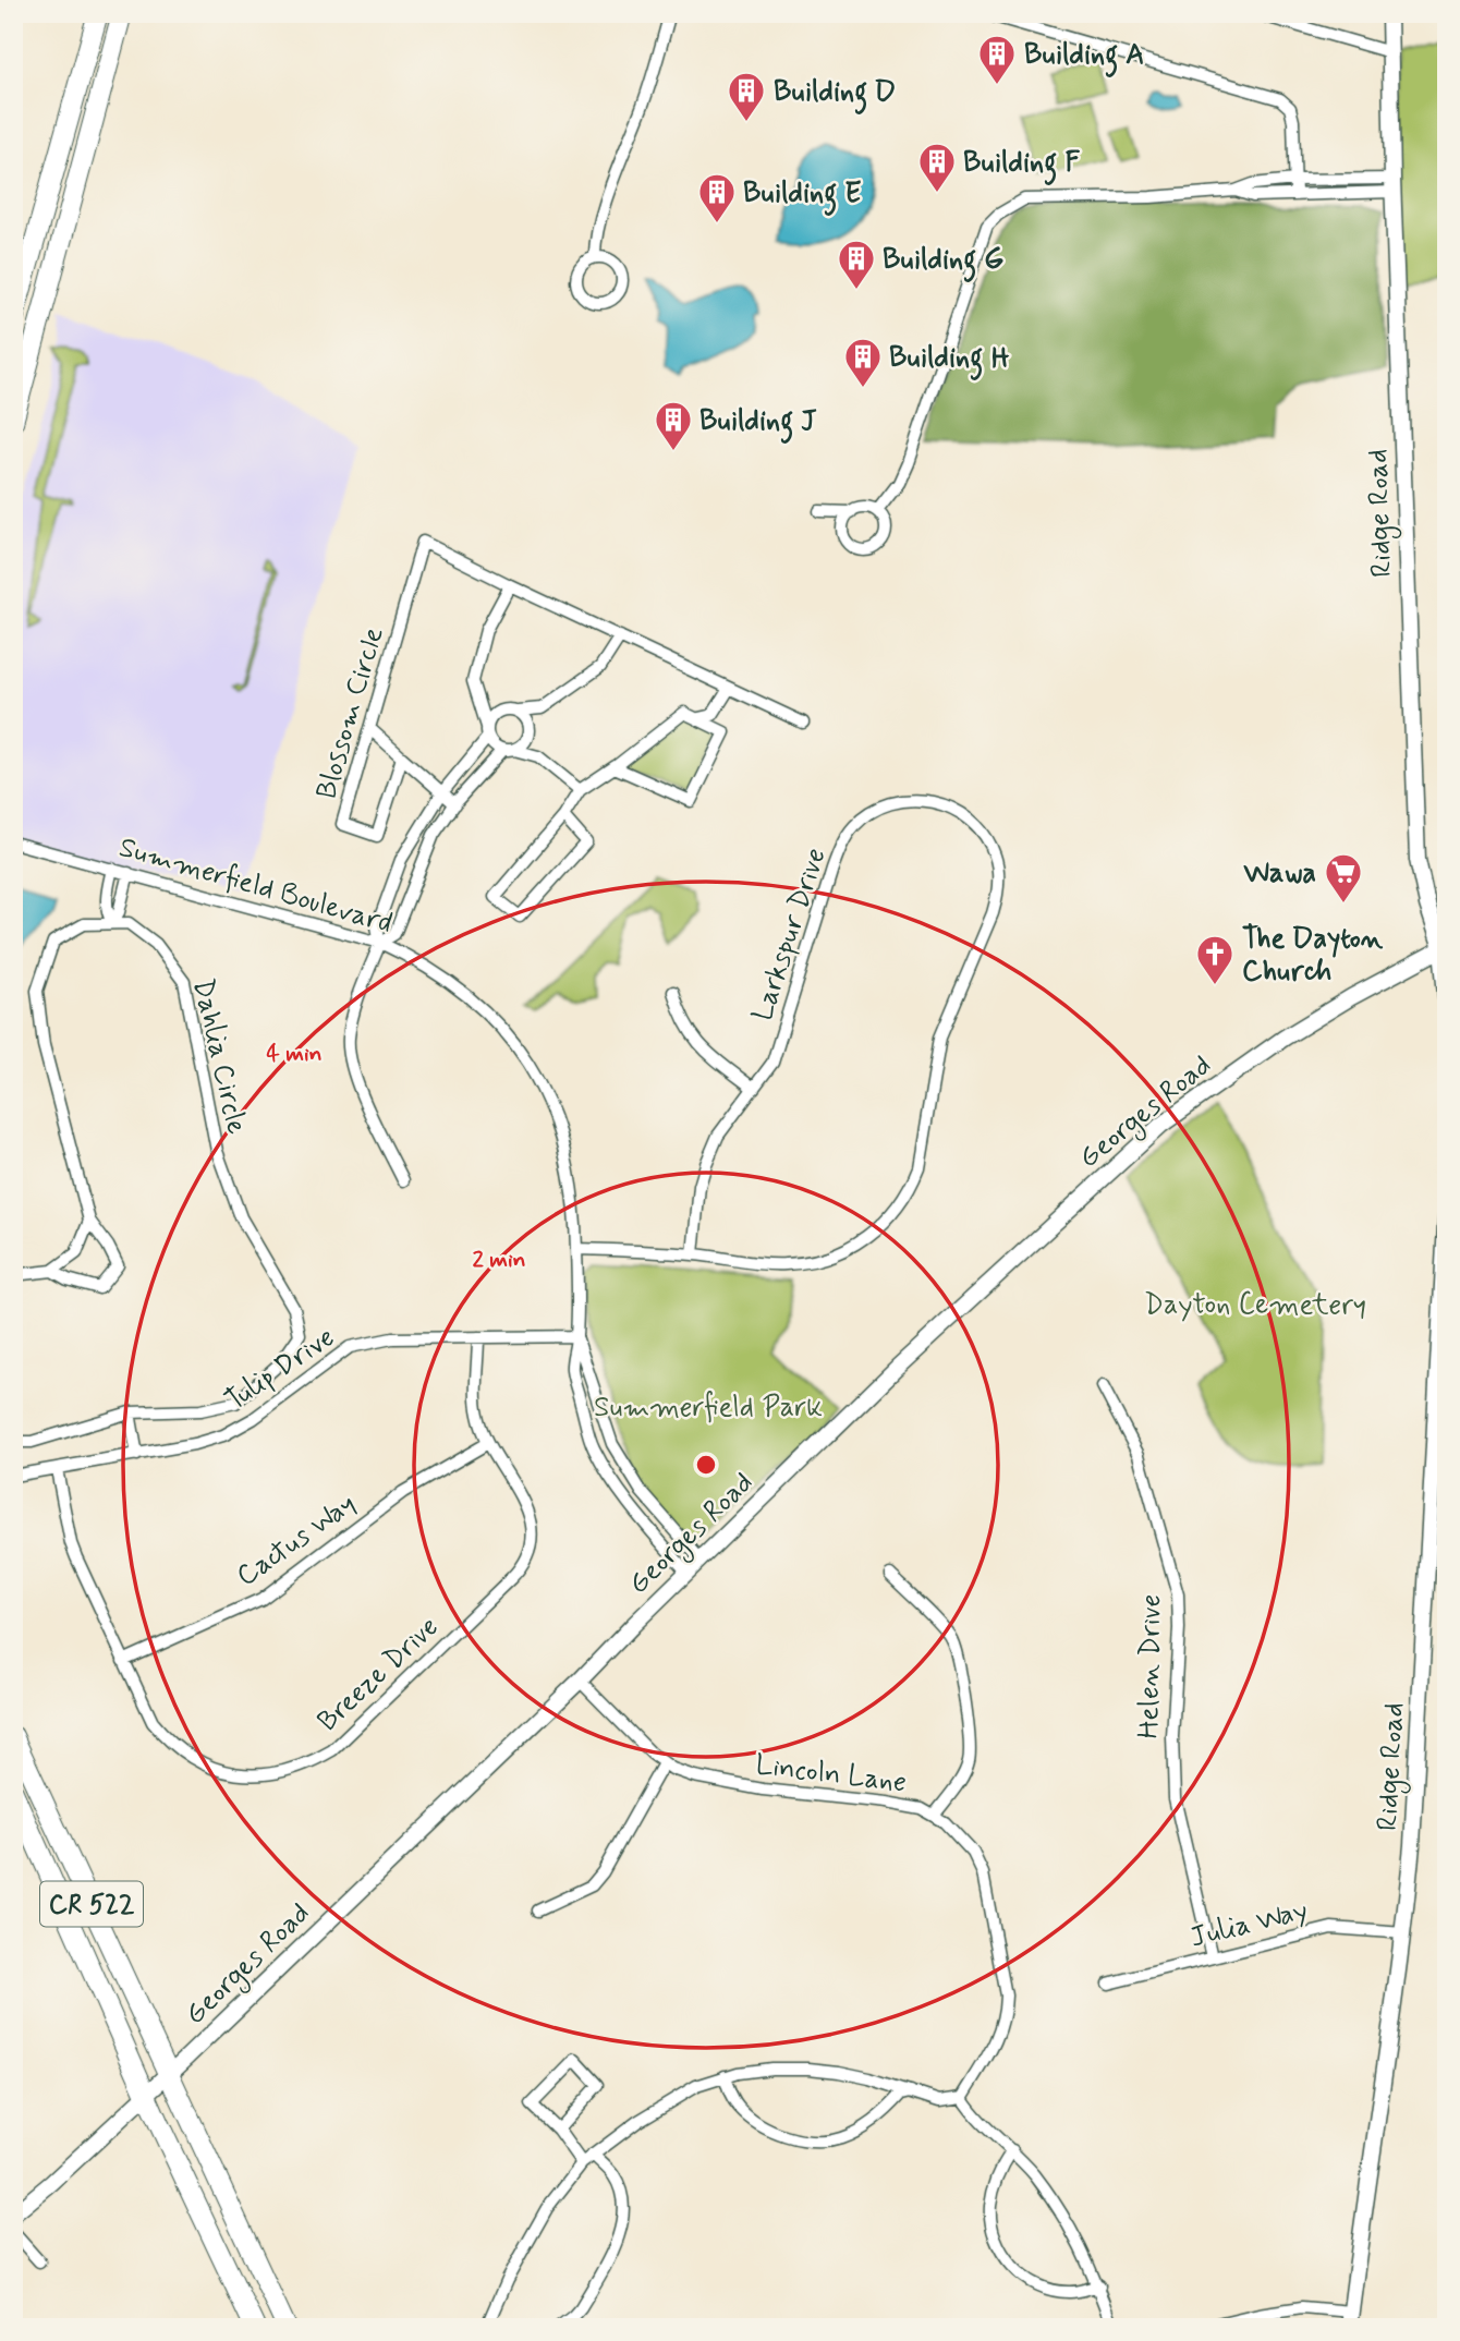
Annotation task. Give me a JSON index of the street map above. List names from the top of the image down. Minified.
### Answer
{"streets":{"main road":["CR 522"],"street":["Ridge Road","Blossom Circle","Summerfield Boulevard","Larkspur Drive","Dahlia Circle","Georges Road","Tulip Drive","Cactus Way","Helen Drive","Breeze Drive","Lincoln Lane","Julia Way"]},"crossings":[["Ridge Road","Georges Road"],["Ridge Road","Julia Way"],["Summerfield Boulevard","Larkspur Drive"],["Summerfield Boulevard","Georges Road"],["Summerfield Boulevard","Tulip Drive"],["Georges Road","Lincoln Lane"],["Georges Road","CR 522"],["Tulip Drive","Breeze Drive"],["Cactus Way","Breeze Drive"],["Helen Drive","Julia Way"]],"parks":["Dayton Cemetery","Summerfield Park"],"places":{"building":["Building A","Building D","Building F","Building E","Building G","Building H","Building J"],"supermarket":["Wawa"],"church":["The Dayton Church"]},"rings":["4 min","2 min"]}
